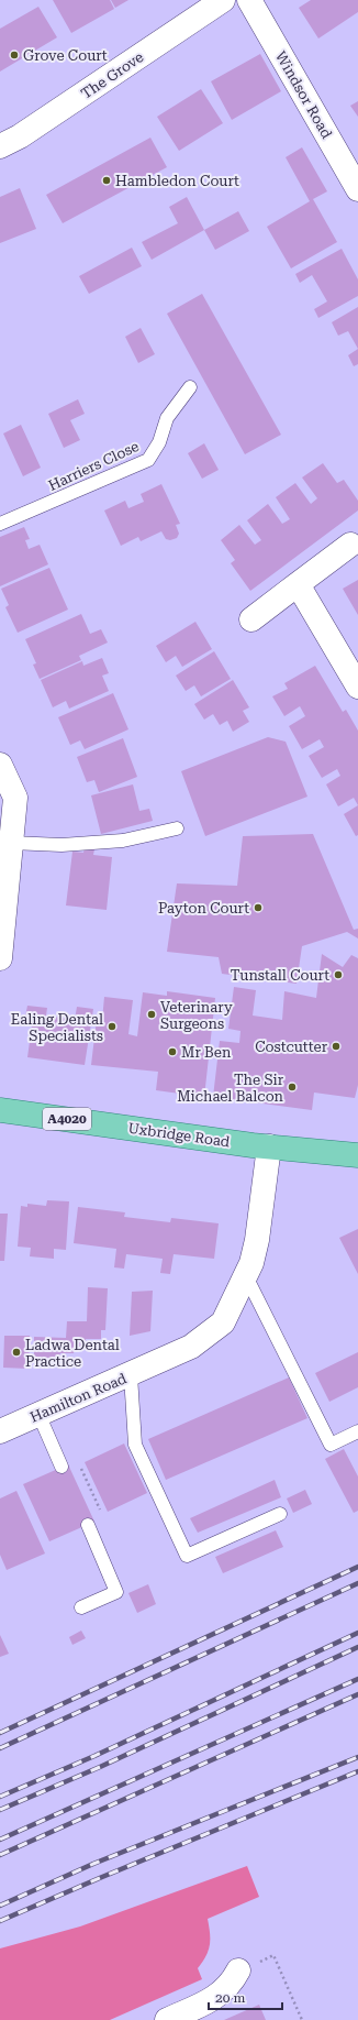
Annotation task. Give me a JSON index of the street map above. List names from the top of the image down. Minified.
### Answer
{"streets":{"main road":["A4020","Uxbridge Road"],"street":["The Grove","Windsor Road","Hamilton Road"],"lane":["Harriers Close"]},"crossings":[["Uxbridge Road","Hamilton Road"]],"places":["Grove Court","Hambledon Court","Payton Court","Tunstall Court","Veterinary Surgeons","Ealing Dental Specialists","Costcutter","Mr Ben","The Sir Michael Balcon","Ladwa Dental Practice"],"scale_bar":"20 m"}
